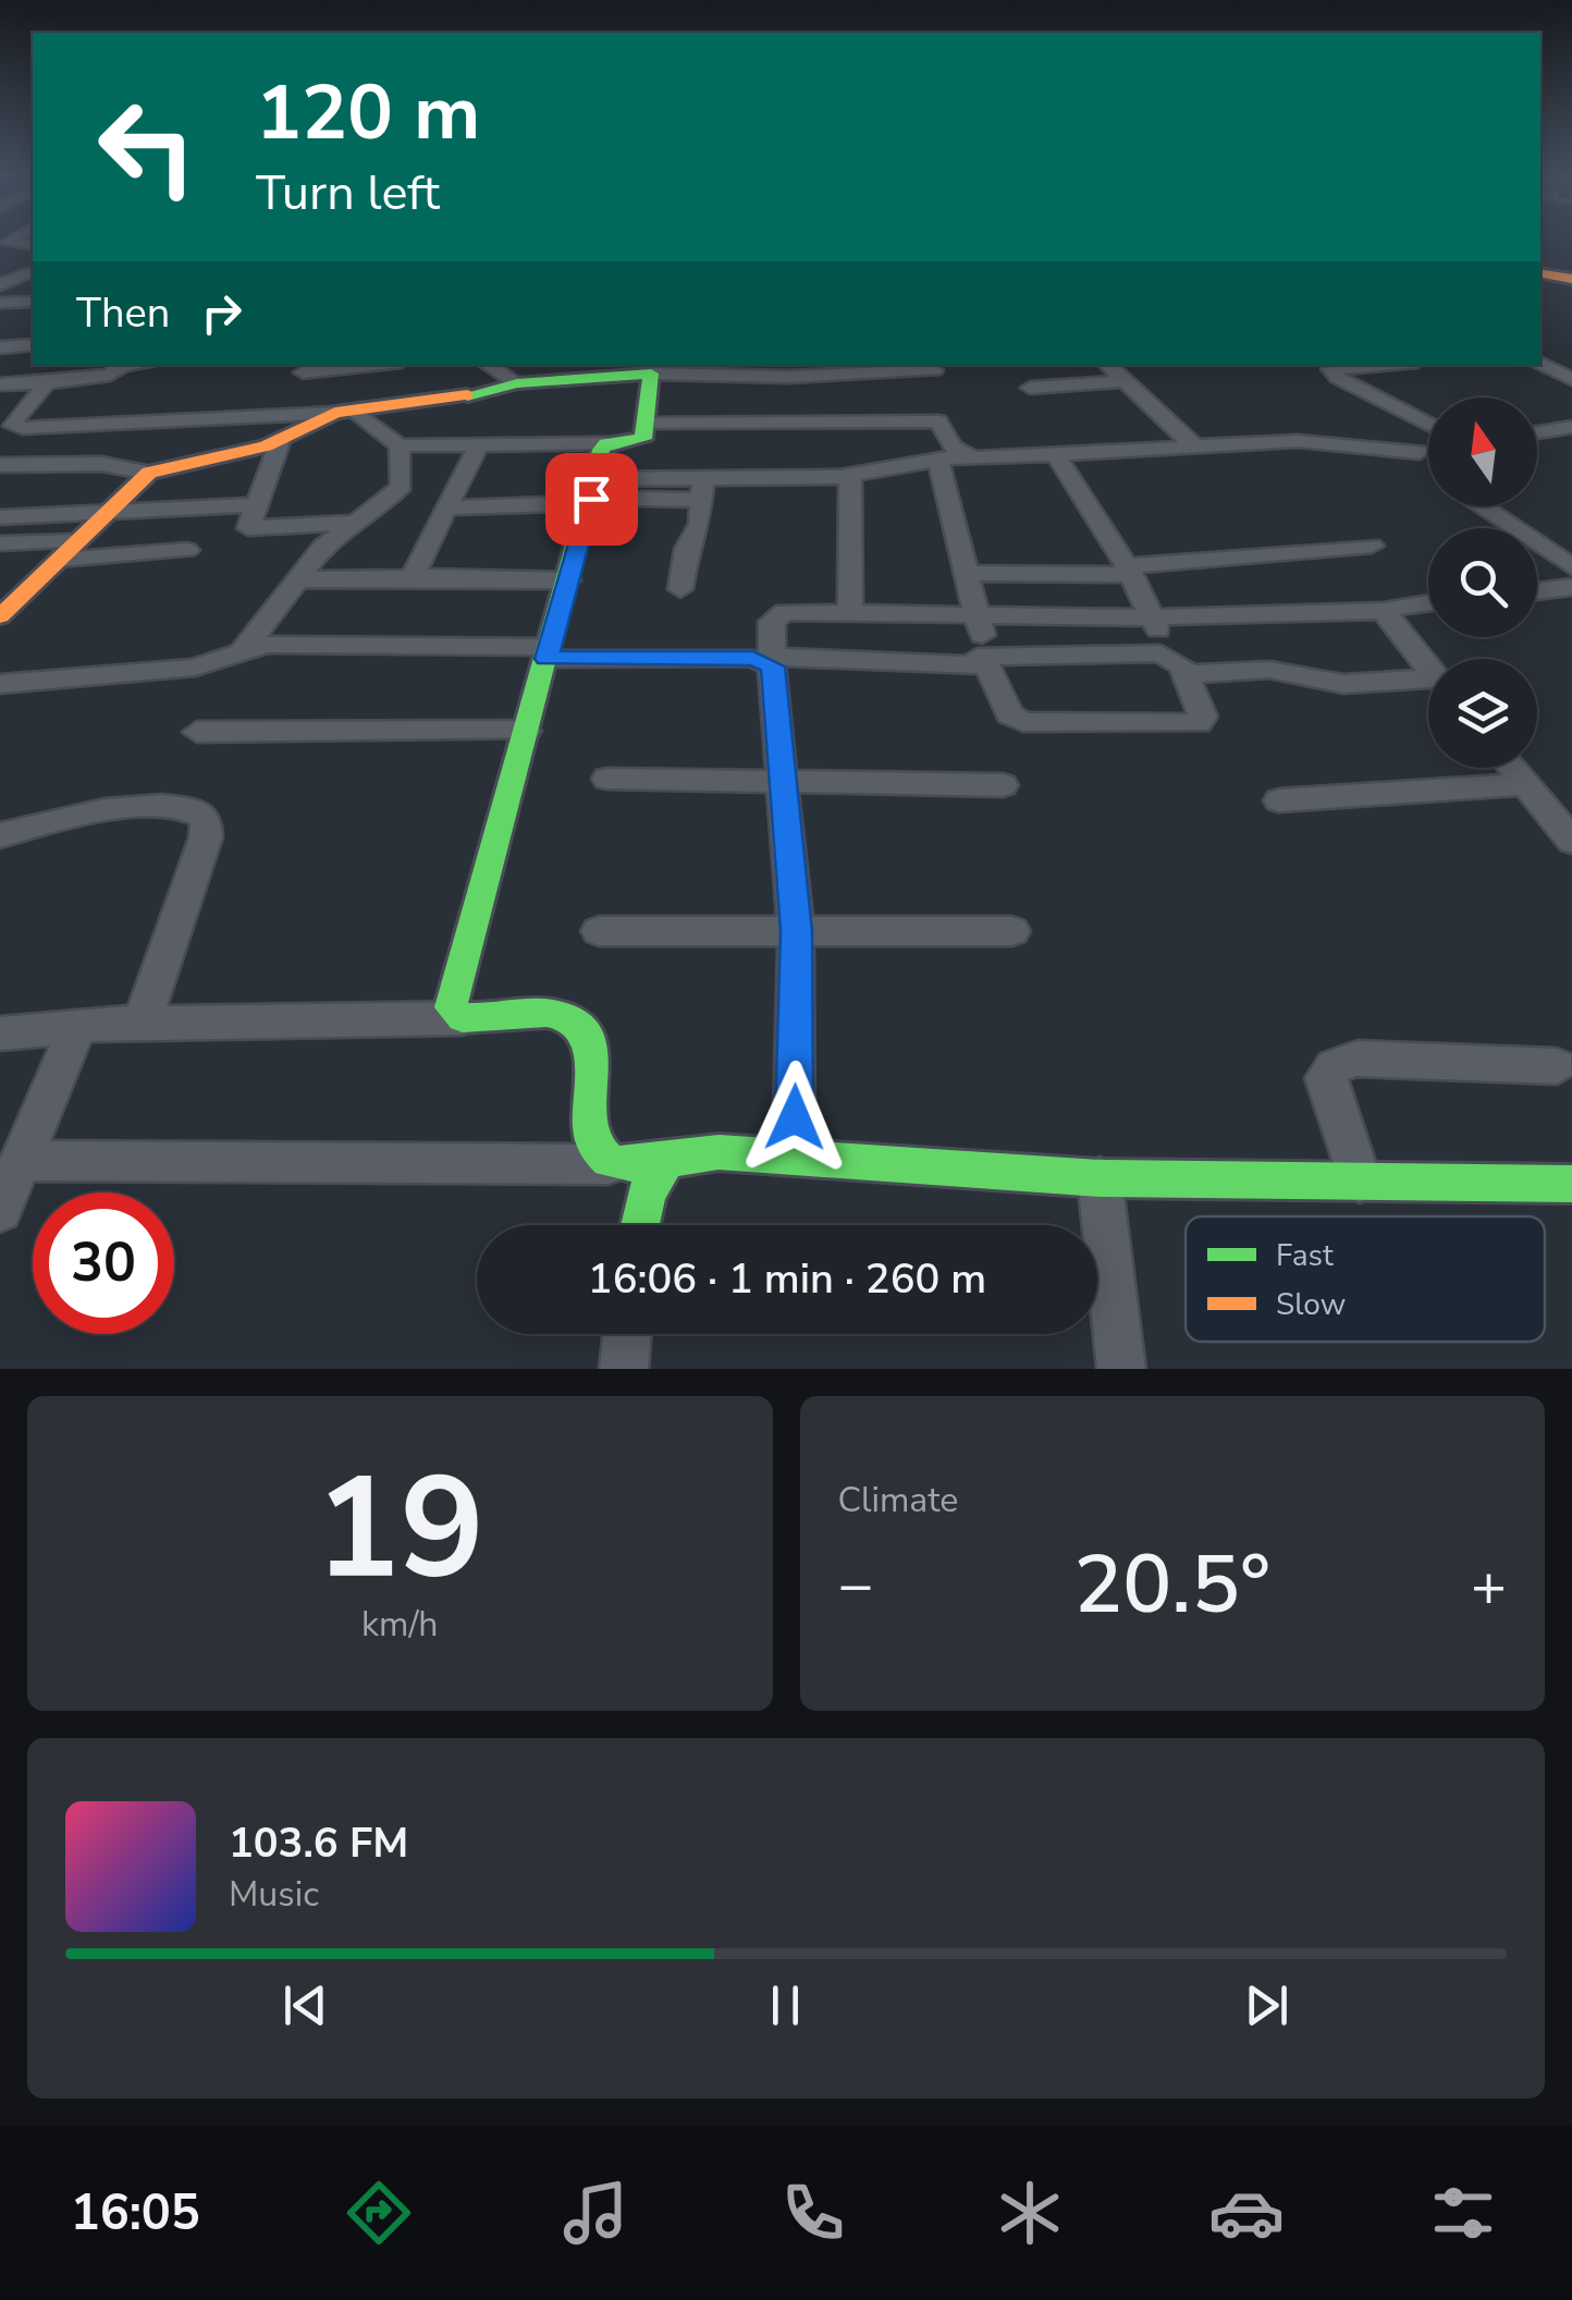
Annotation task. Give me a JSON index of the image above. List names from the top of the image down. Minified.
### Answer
{"legend":["Fast","Slow"],"north":"top","page":{"turn":["120 m","Turn left"],"then":"Then","limit":"30","trip":"16:06 · 1 min · 260 m","tile":[["19","km/h"],"Climate"],"heat":["−","20.5°","+"],"song":["103.6 FM","Music"],"tabs":"16:05"}}
